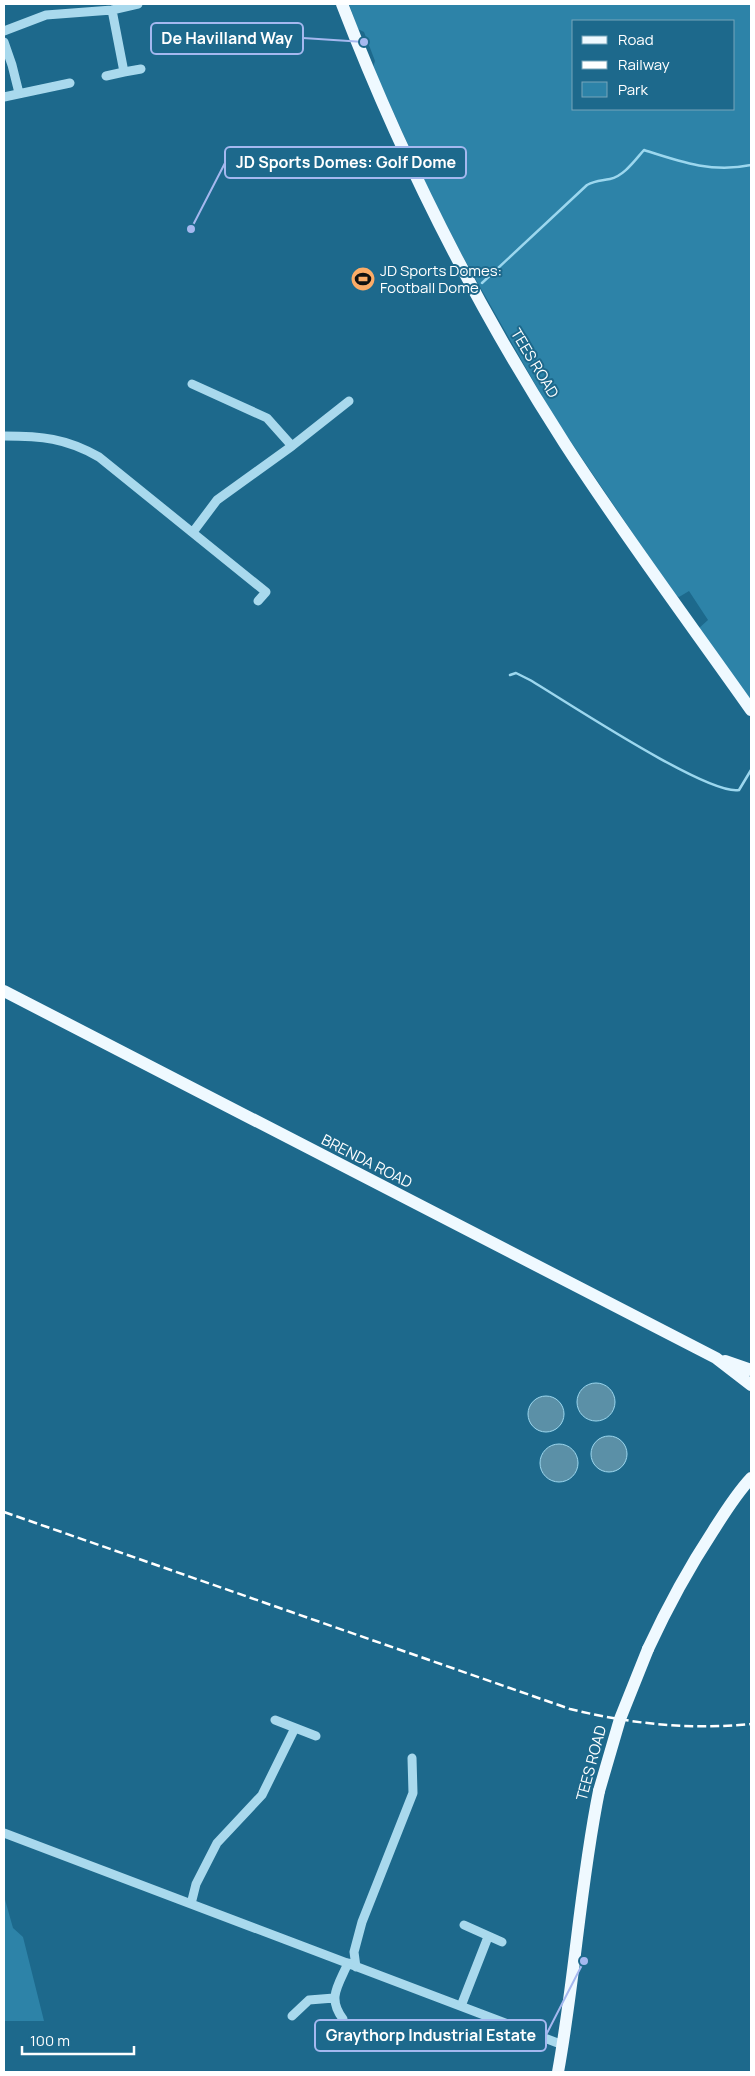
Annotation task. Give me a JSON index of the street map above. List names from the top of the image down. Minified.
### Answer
{"streets":{"main road":["TEES ROAD","BRENDA ROAD"]},"places":{"other":["De Havilland Way","JD Sports Domes: Golf Dome","Graythorp Industrial Estate"],"sports":["JD Sports Domes: Football Dome"]},"legend":["Road","Railway","Park"],"scale_bar":"100 m"}
